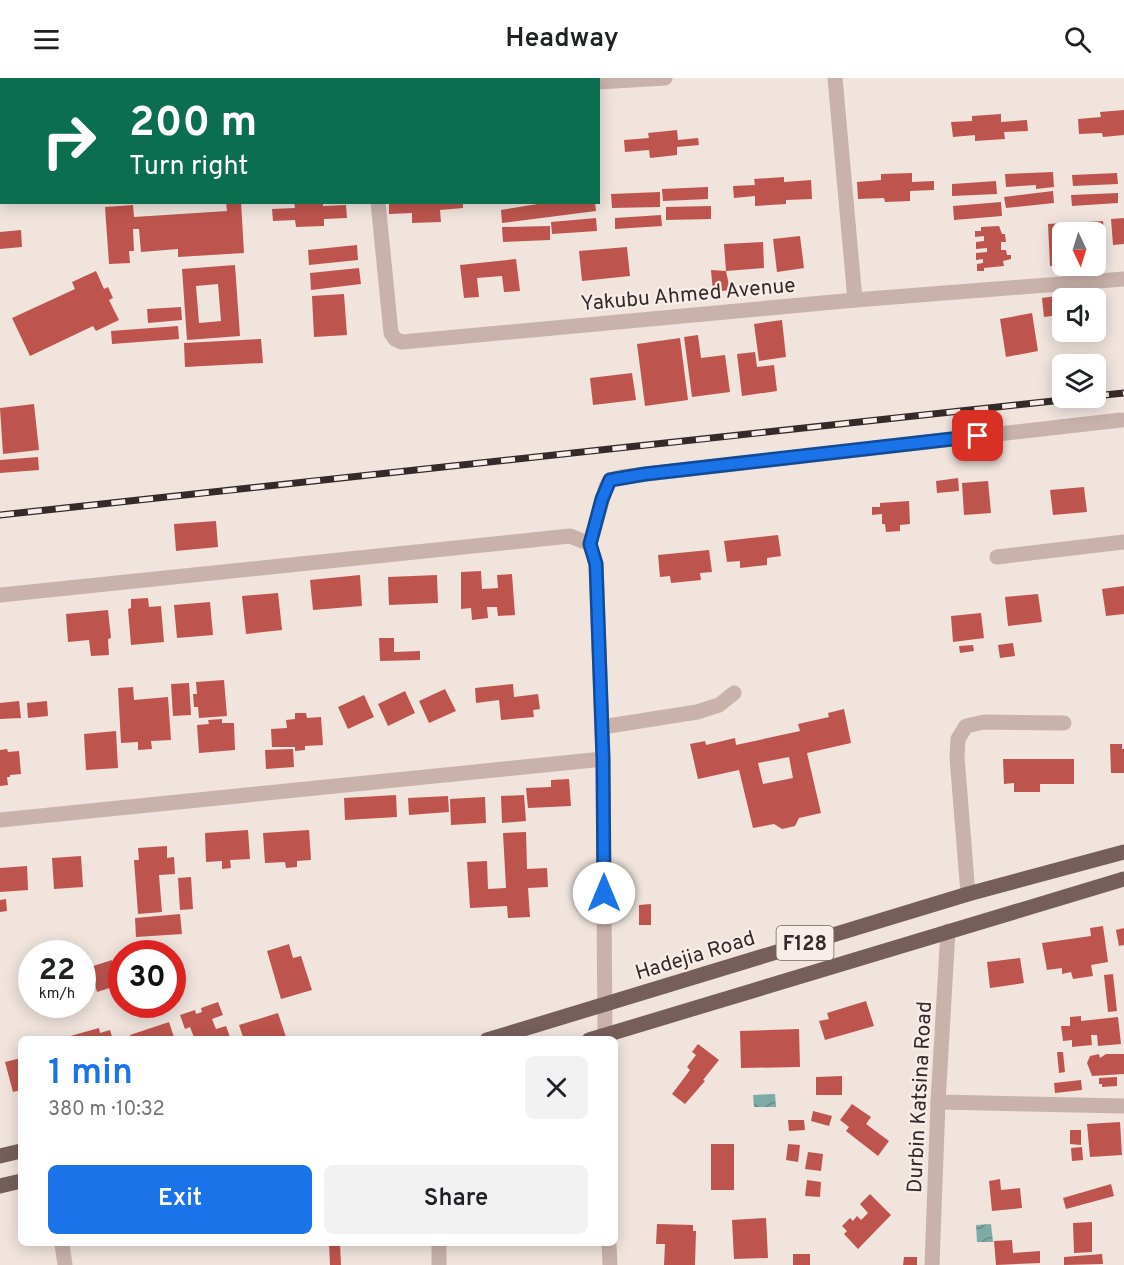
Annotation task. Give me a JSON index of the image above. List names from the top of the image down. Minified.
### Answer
{"streets":{"main road":["F128","Hadejia Road"],"street":["Yakubu Ahmed Avenue","Durbin Katsina Road"]},"crossings":[["F128","Durbin Katsina Road"]],"north":"bottom","page":{"header":"Headway","turn":["200 m","Turn right"],"speed":"22 km/h","limit":"30","heading":["1 min","380 m · 10:32"],"buttons":["Exit","Share"]}}
